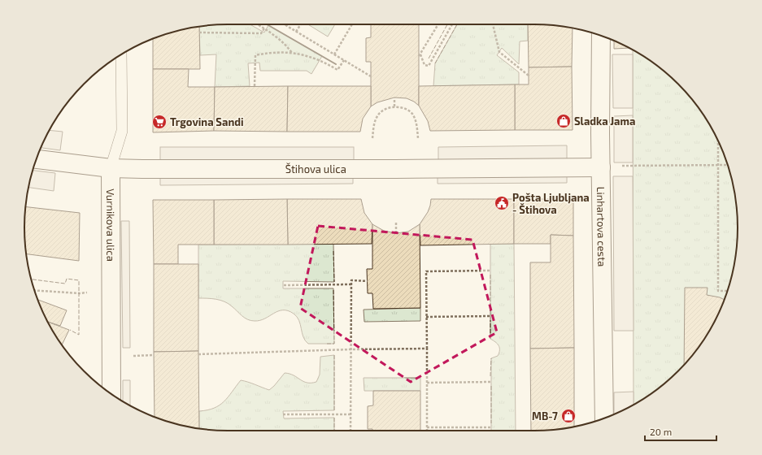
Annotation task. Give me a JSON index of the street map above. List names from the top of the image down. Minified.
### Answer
{"streets":{"street":["Štihova ulica","Vurnikova ulica","Linhartova cesta"]},"crossings":[["Štihova ulica","Vurnikova ulica"],["Štihova ulica","Linhartova cesta"]],"places":{"shop":["Sladka Jama","MB-7"],"supermarket":["Trgovina Sandi"],"public building":["Pošta Ljubljana - Štihova"]},"scale_bar":"20 m"}
